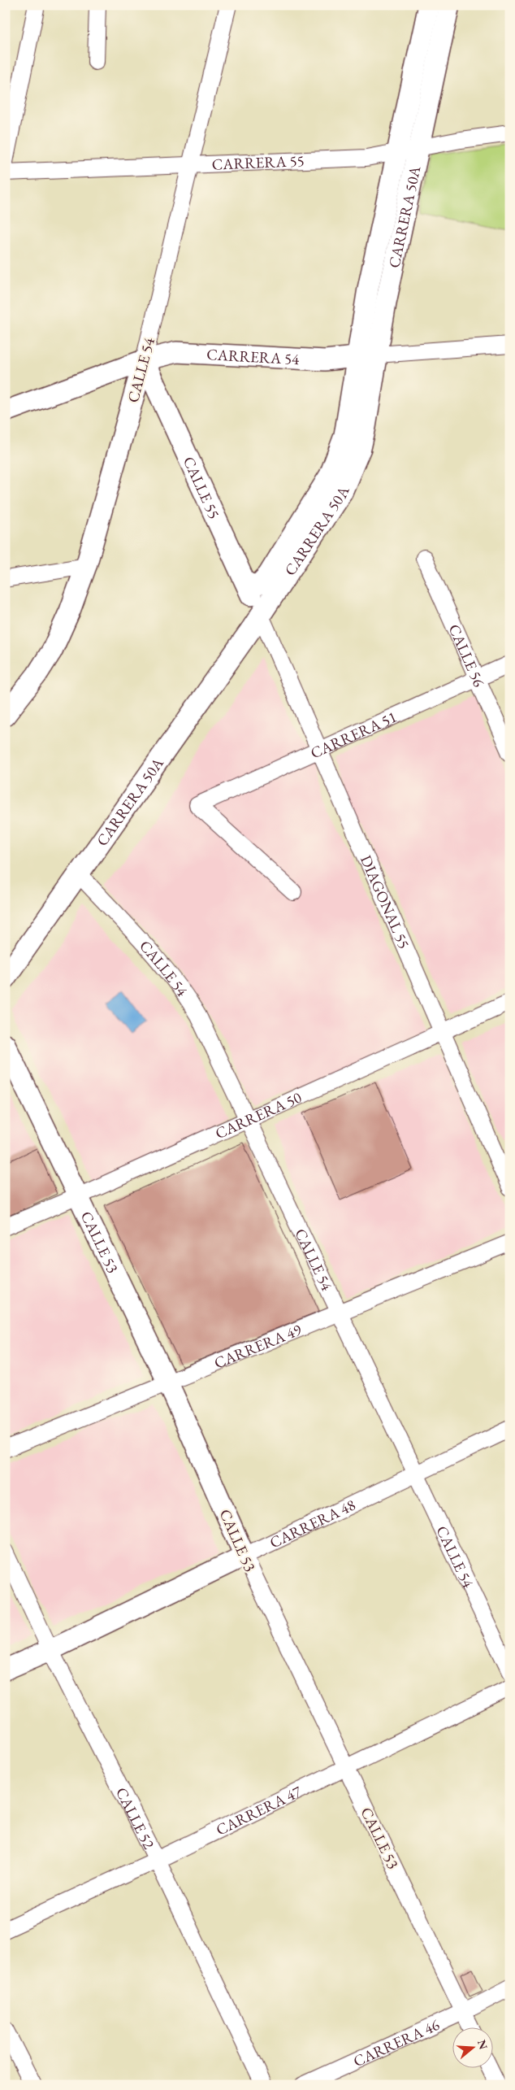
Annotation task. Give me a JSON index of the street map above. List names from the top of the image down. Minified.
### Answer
{"streets":{"main road":["CARRERA 50A","CARRERA 54","CALLE 54","CALLE 55","CALLE 53","CARRERA 48"],"street":["CARRERA 55","CALLE 56","CARRERA 51","DIAGONAL 55","CARRERA 50","CARRERA 49","CARRERA 47","CALLE 52","CARRERA 46"]},"crossings":[["CARRERA 55","CARRERA 50A"],["CARRERA 55","CALLE 54"],["CARRERA 50A","CARRERA 54"],["CARRERA 50A","CALLE 54"],["CARRERA 50A","CALLE 55"],["CARRERA 50A","DIAGONAL 55"],["CARRERA 54","CALLE 54"],["CARRERA 54","CALLE 55"],["CALLE 54","CALLE 55"],["CALLE 54","CARRERA 50"],["CALLE 54","CARRERA 49"],["CALLE 54","CARRERA 48"],["CALLE 55","DIAGONAL 55"],["CALLE 56","CARRERA 51"],["CARRERA 51","DIAGONAL 55"],["DIAGONAL 55","CARRERA 50"],["CARRERA 50","CALLE 53"],["CALLE 53","CARRERA 49"],["CALLE 53","CARRERA 48"],["CALLE 53","CARRERA 47"],["CALLE 53","CARRERA 46"],["CARRERA 48","CALLE 52"],["CARRERA 47","CALLE 52"]],"north":"right"}
